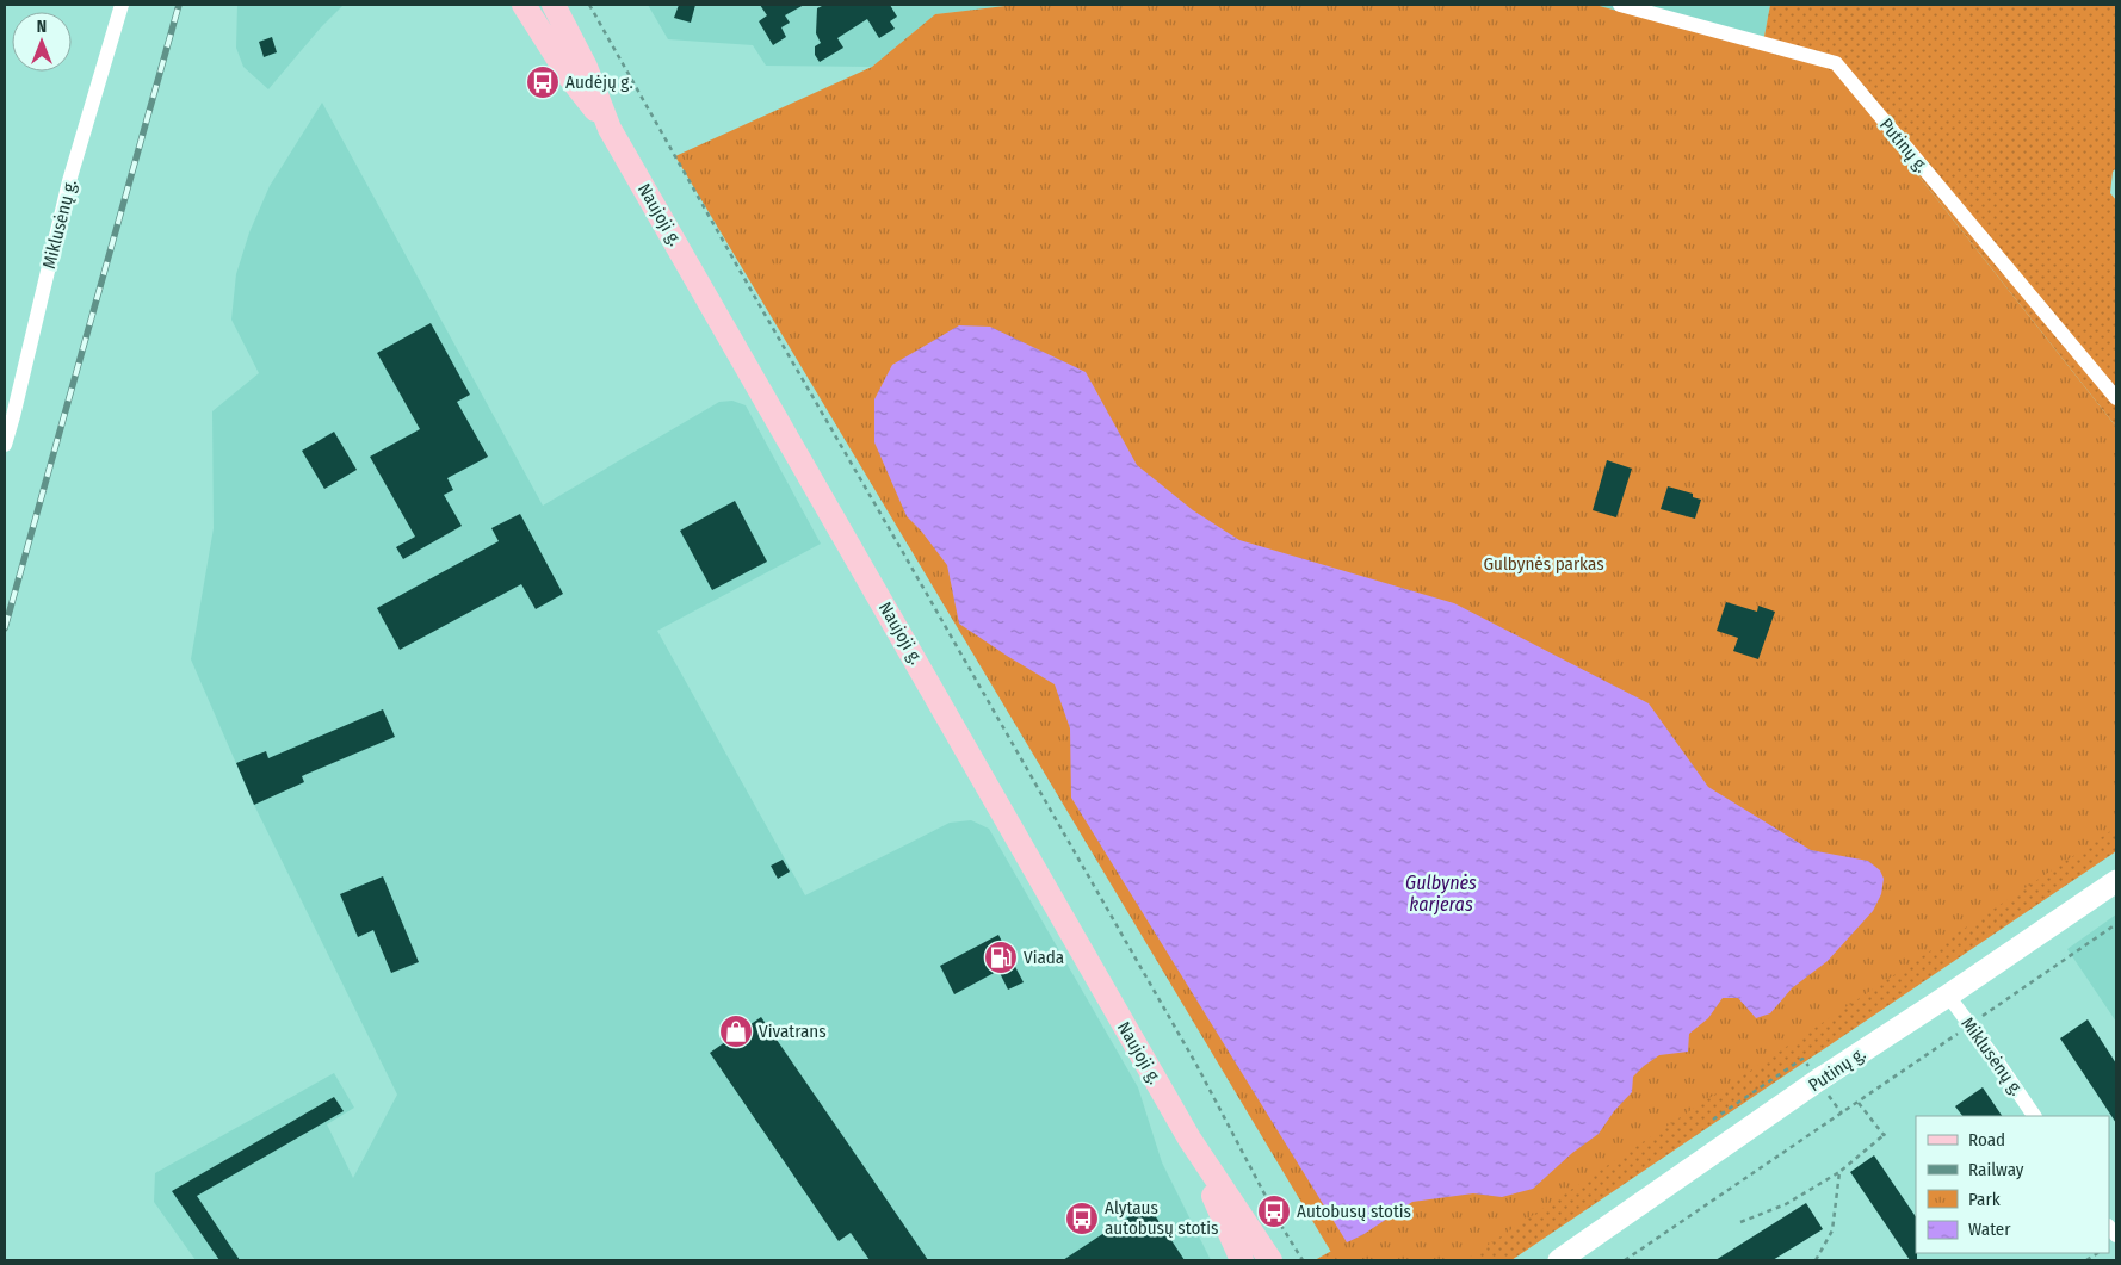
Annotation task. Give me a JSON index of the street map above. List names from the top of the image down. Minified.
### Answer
{"streets":{"main road":["Putinų g.","Naujoji g."],"street":["Miklusėnų g."]},"crossings":[["Putinų g.","Miklusėnų g."]],"water":["Gulbynės karjeras"],"parks":["Gulbynės parkas"],"places":{"bus stop":["Audėjų g.","Autobusų stotis","Alytaus autobusų stotis"],"fuel station":["Viada"],"shop":["Vivatrans"]},"legend":["Road","Railway","Park","Water"],"north":"top"}
